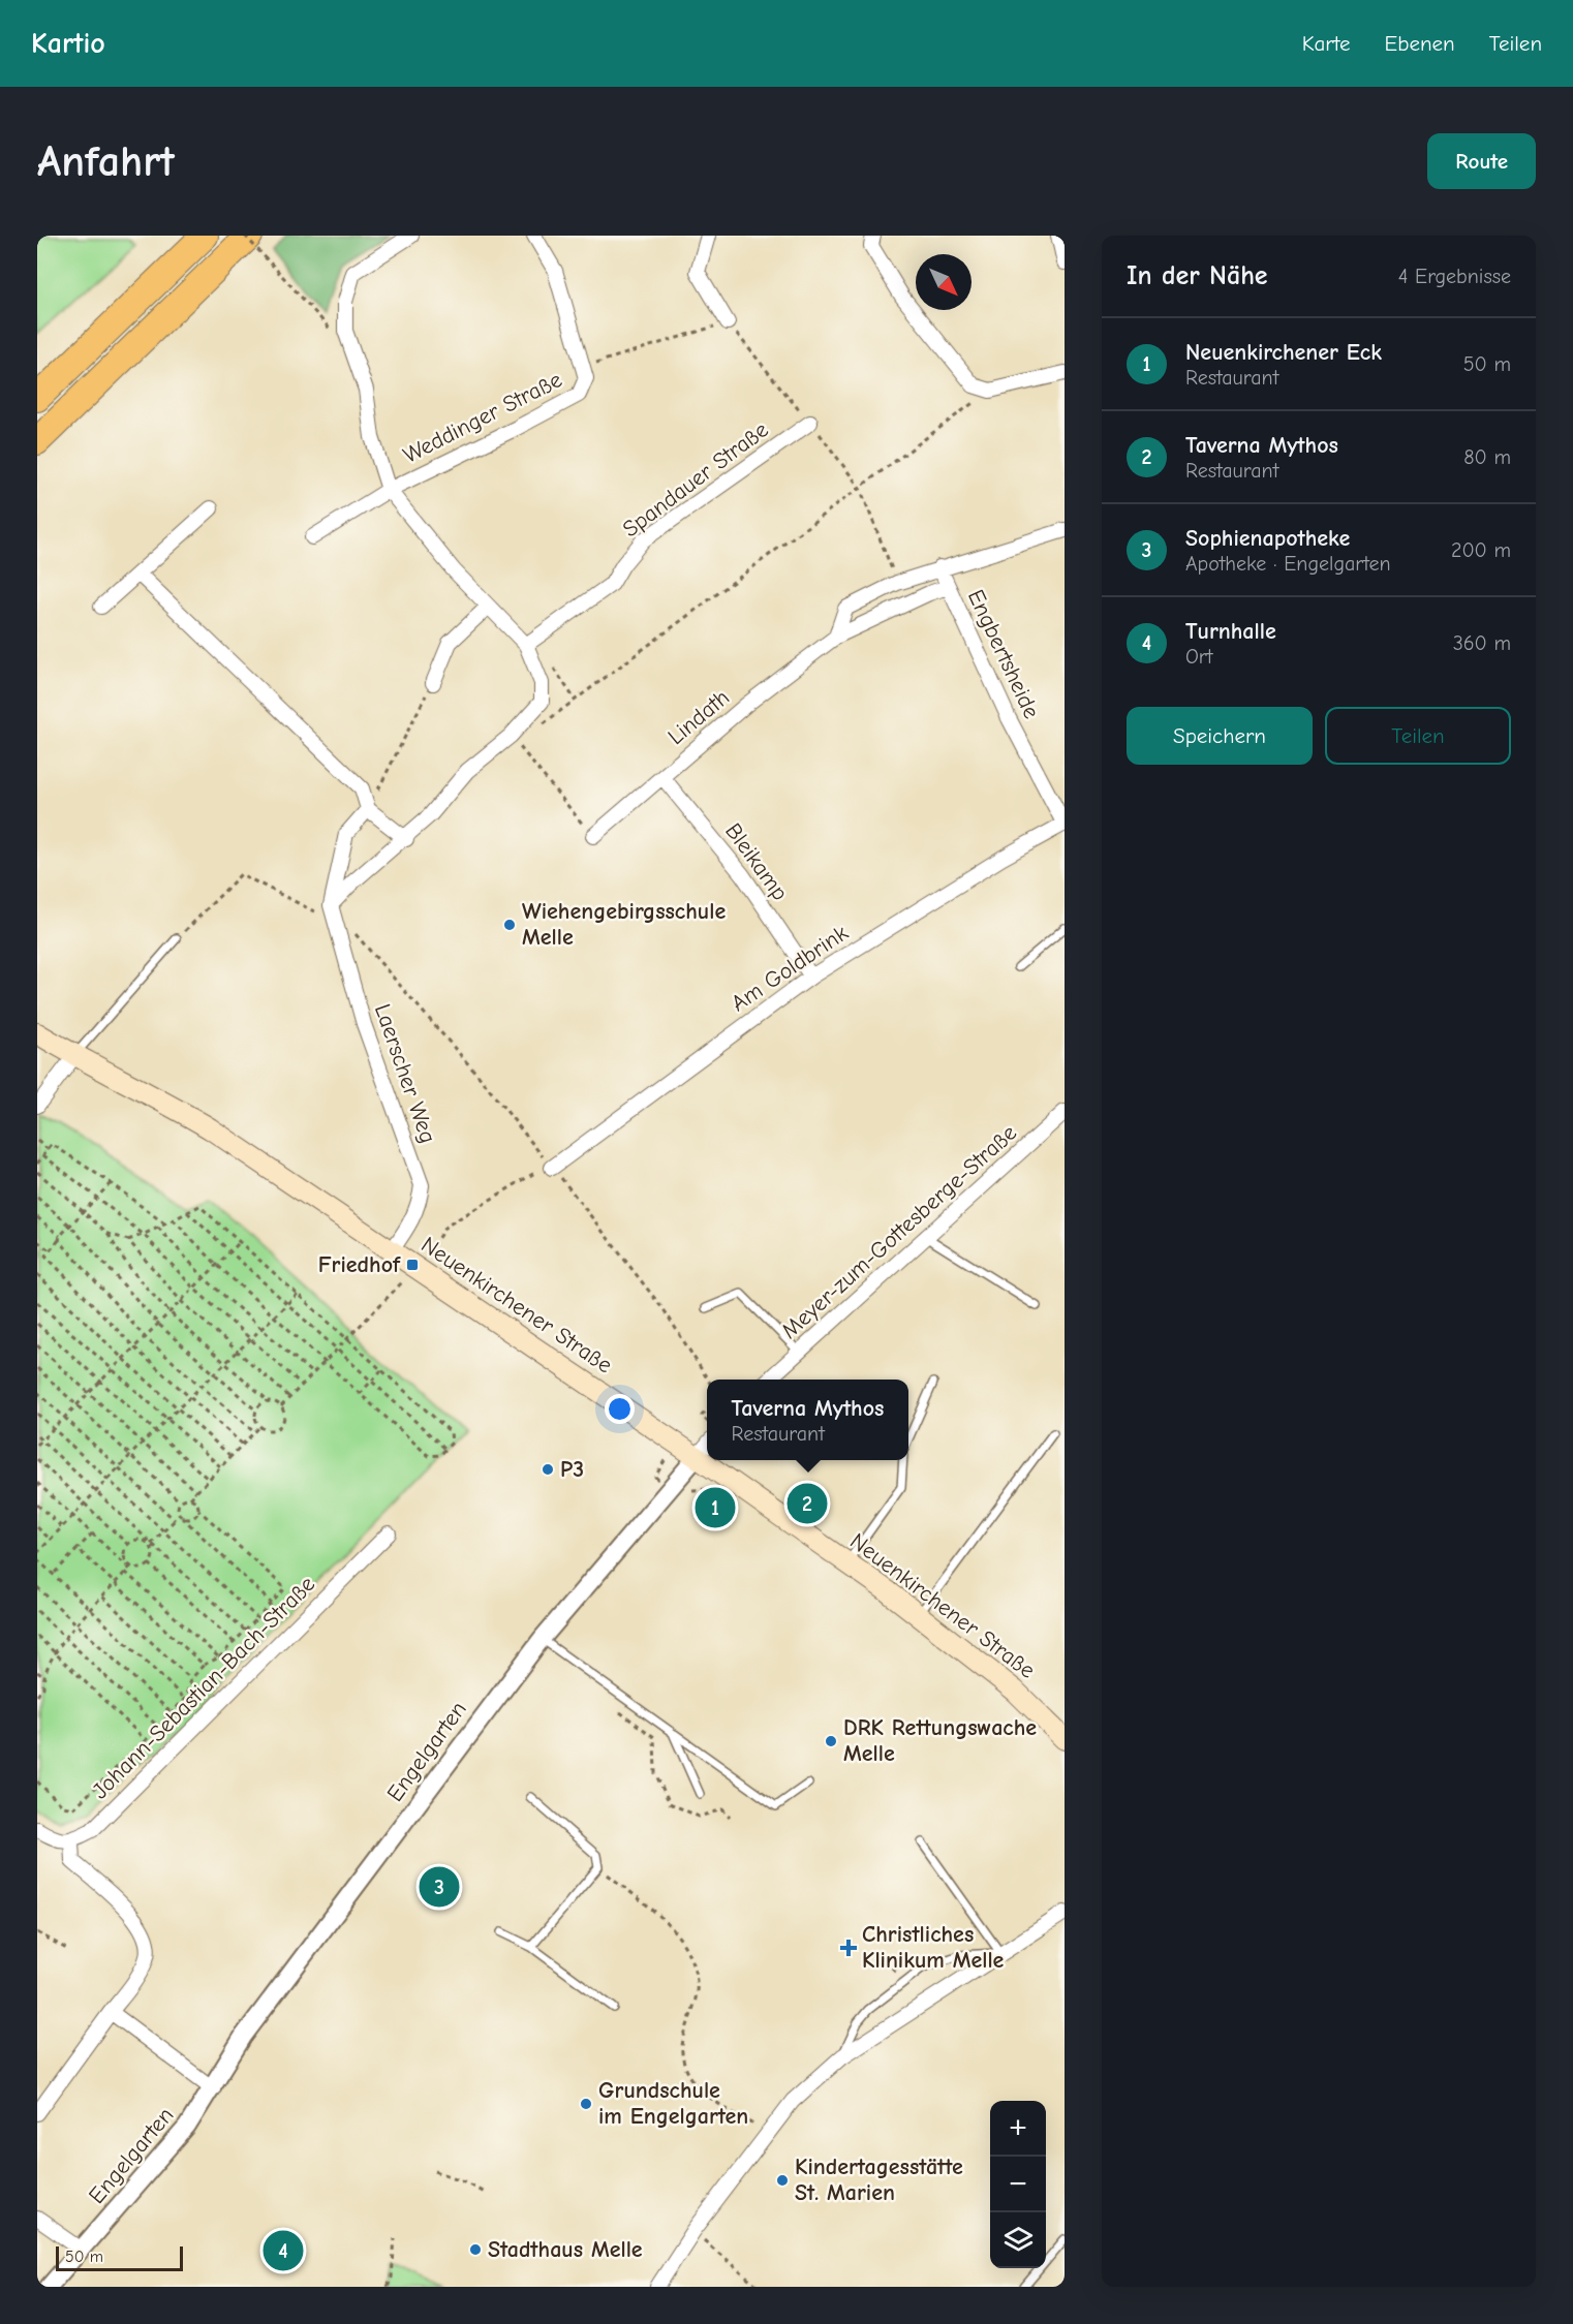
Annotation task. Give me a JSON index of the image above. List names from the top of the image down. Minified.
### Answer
{"streets":{"main road":["Neuenkirchener Straße"],"street":["Weddinger Straße","Spandauer Straße","Engbertsheide","Lindath","Bleikamp","Am Goldbrink","Laerscher Weg","Meyer-zum-Gottesberge-Straße","Johann-Sebastian-Bach-Straße","Engelgarten"]},"crossings":[["Engbertsheide","Lindath"],["Engbertsheide","Am Goldbrink"],["Lindath","Bleikamp"],["Bleikamp","Am Goldbrink"],["Laerscher Weg","Neuenkirchener Straße"],["Neuenkirchener Straße","Engelgarten"]],"places":{"other":["Wiehengebirgsschule Melle","P3","DRK Rettungswache Melle","Grundschule im Engelgarten","Kindertagesstätte St. Marien","Stadthaus Melle"],"transit":["Friedhof"],"health":["Christliches Klinikum Melle"]},"scale_bar":"50 m","north":"bottom right","page":{"header":"Kartio","nav":["Karte","Ebenen","Teilen"],"buttons":["Route",["Speichern","Teilen"]],"title":"Anfahrt","heading":["In der Nähe","4 Ergebnisse"],"list":[{"mark":"1","name":"Neuenkirchener Eck","note":"Restaurant","value":"50 m"},{"mark":"2","name":"Taverna Mythos","note":"Restaurant","value":"80 m"},{"mark":"3","name":"Sophienapotheke","note":"Apotheke · Engelgarten","value":"200 m"},{"mark":"4","name":"Turnhalle","note":"Ort","value":"360 m"}],"popup":["Taverna Mythos","Restaurant"],"pins":["2","1","3","4"],"map_buttons":["+","−"],"scale":"50 m"}}
